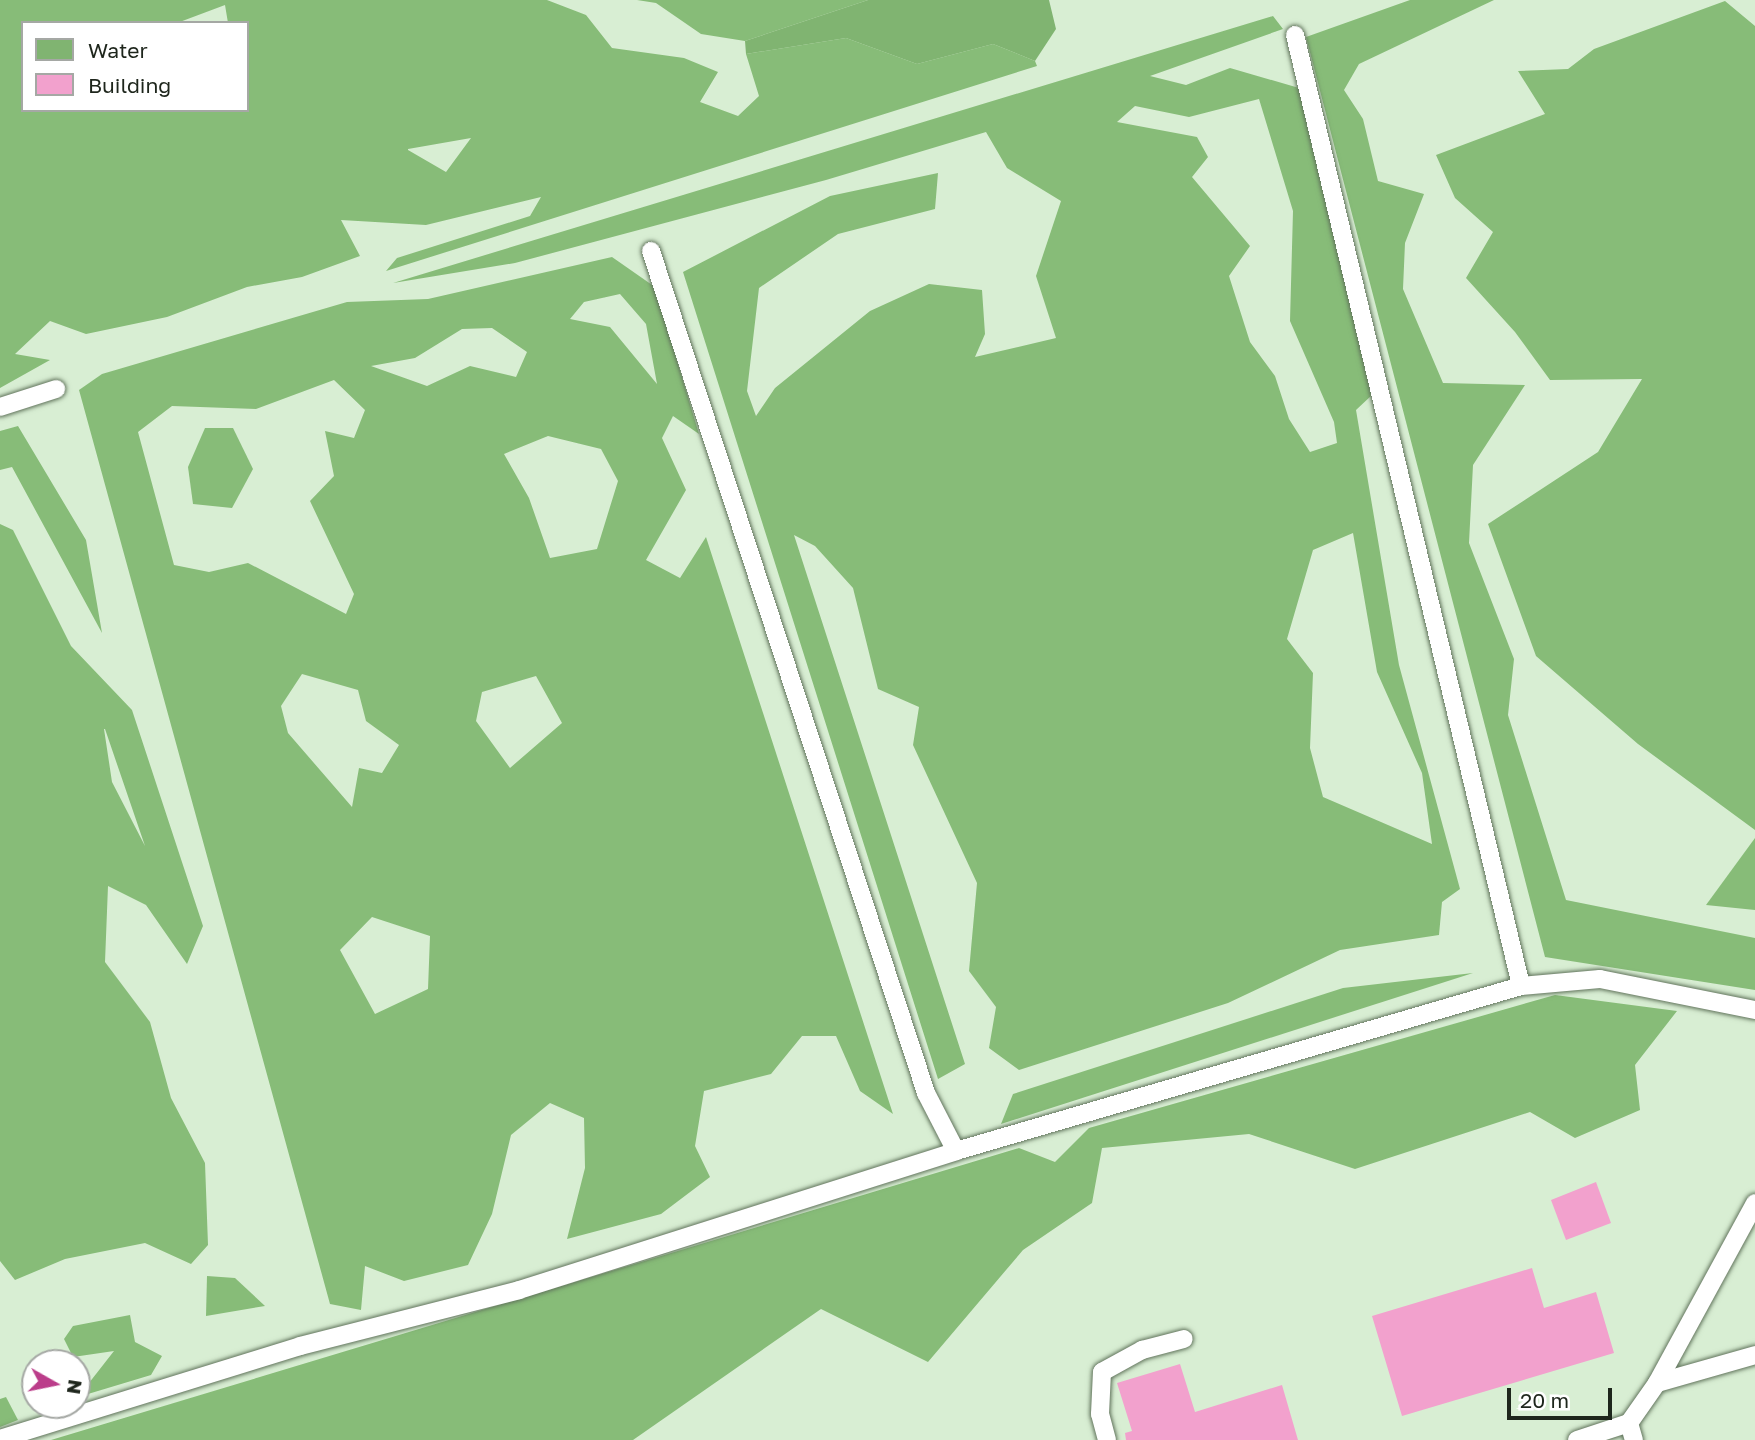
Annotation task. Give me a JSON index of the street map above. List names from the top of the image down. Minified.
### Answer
{"legend":["Water","Building"],"scale_bar":"20 m","north":"right"}
